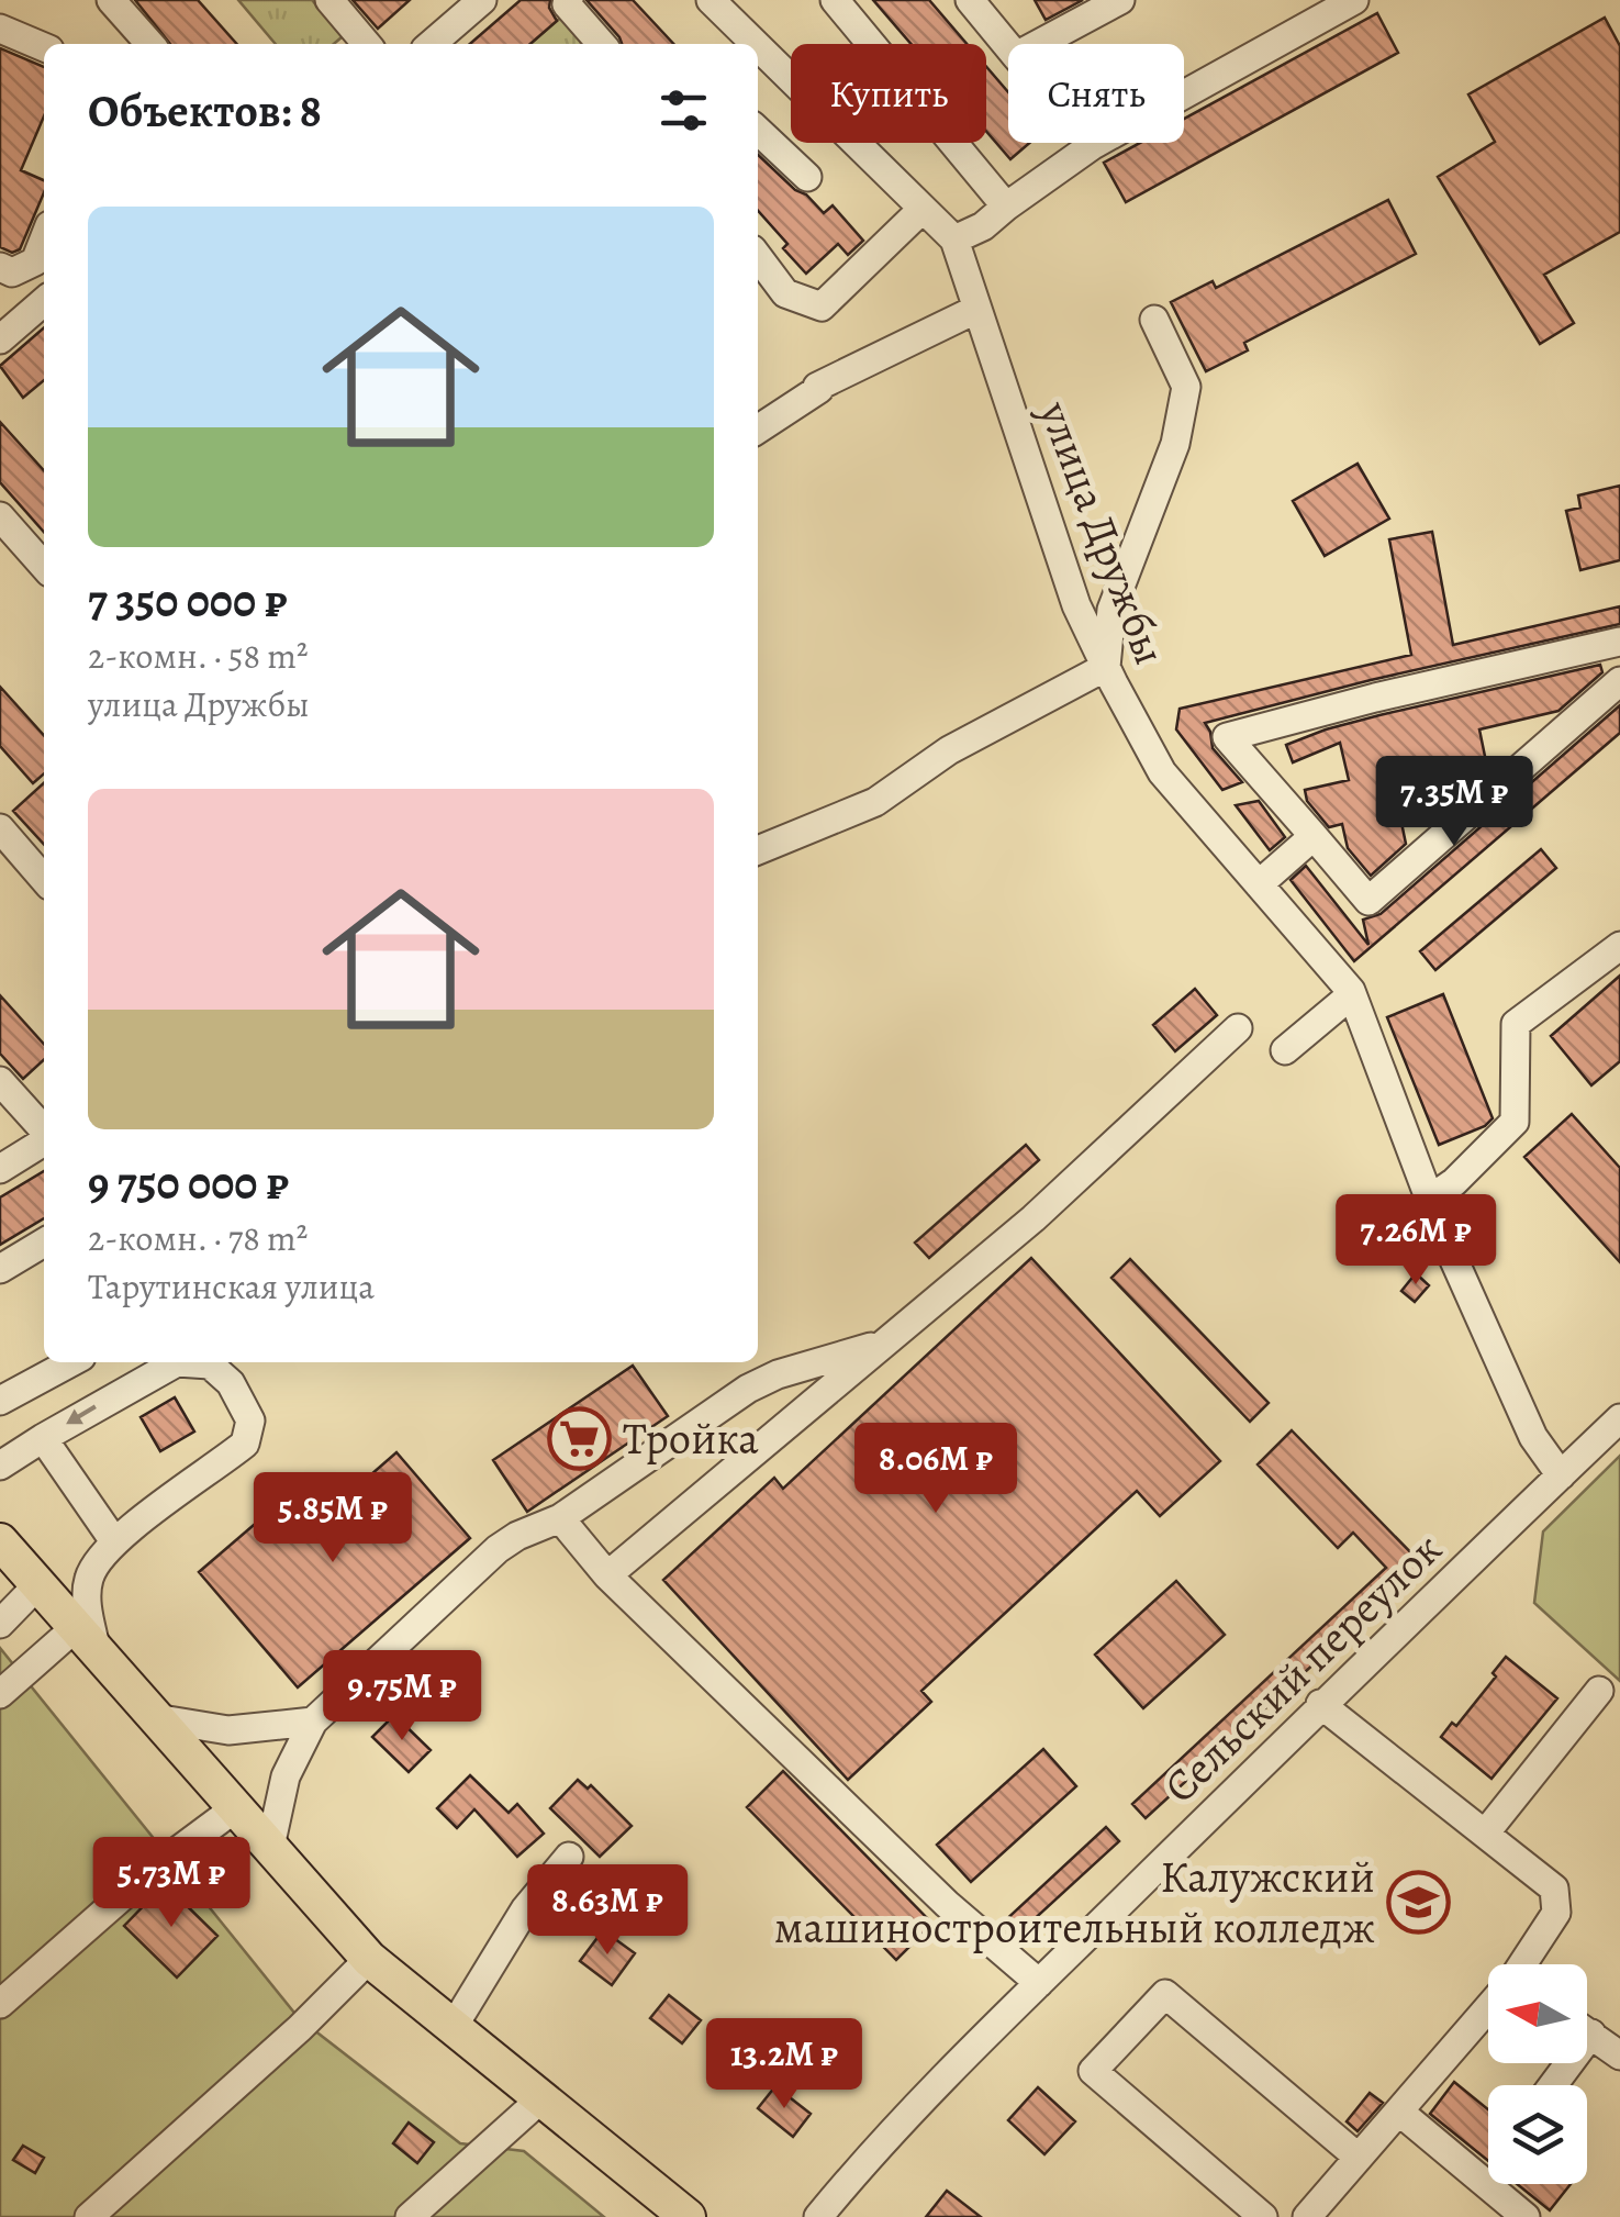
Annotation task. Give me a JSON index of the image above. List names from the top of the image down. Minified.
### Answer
{"streets":{"street":["улица Дружбы","Сельский переулок"]},"crossings":[["улица Дружбы","Сельский переулок"]],"places":{"supermarket":["Тройка"],"school or university":["Калужский машиностроительный колледж"]},"north":"left","page":{"chip":["Купить","Снять"],"heading":"Объектов: 8","list":[{"name":"7 350 000 ₽","note":"2-комн. · 58 m² · улица Дружбы"},{"name":"9 750 000 ₽","note":"2-комн. · 78 m² · Тарутинская улица"}],"price":["7.35M ₽","7.26M ₽","8.06M ₽","5.85M ₽","9.75M ₽","5.73M ₽","8.63M ₽","13.2M ₽"]}}
